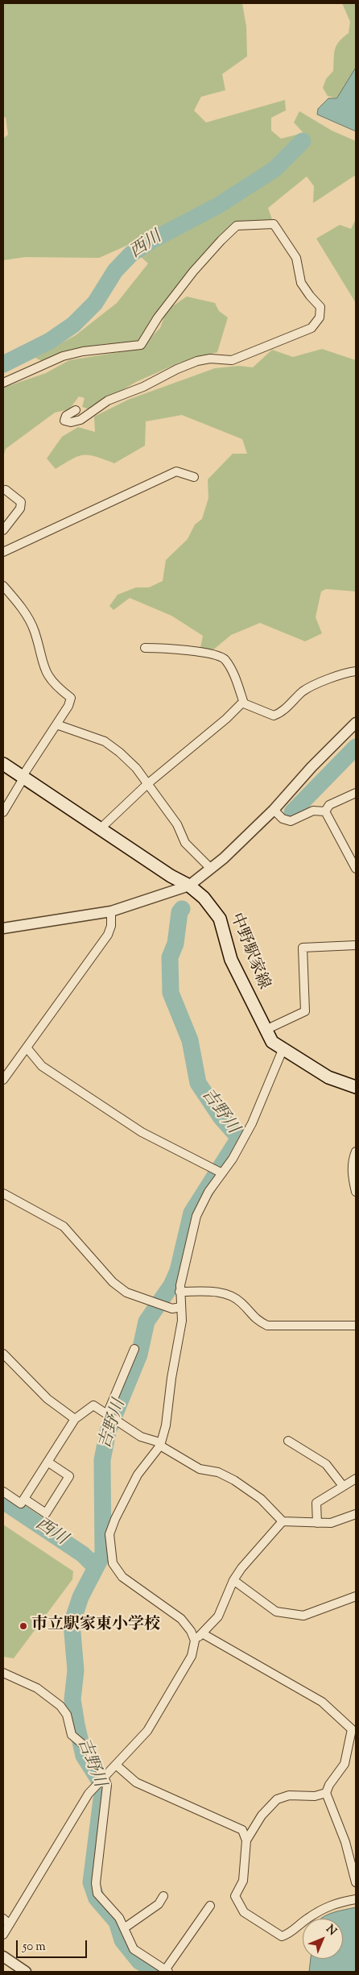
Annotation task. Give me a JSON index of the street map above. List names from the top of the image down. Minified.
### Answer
{"streets":{"main road":["中野駅家線"]},"water":["西川","吉野川"],"places":["市立駅家東小学校"],"scale_bar":"50 m","north":"top right"}
